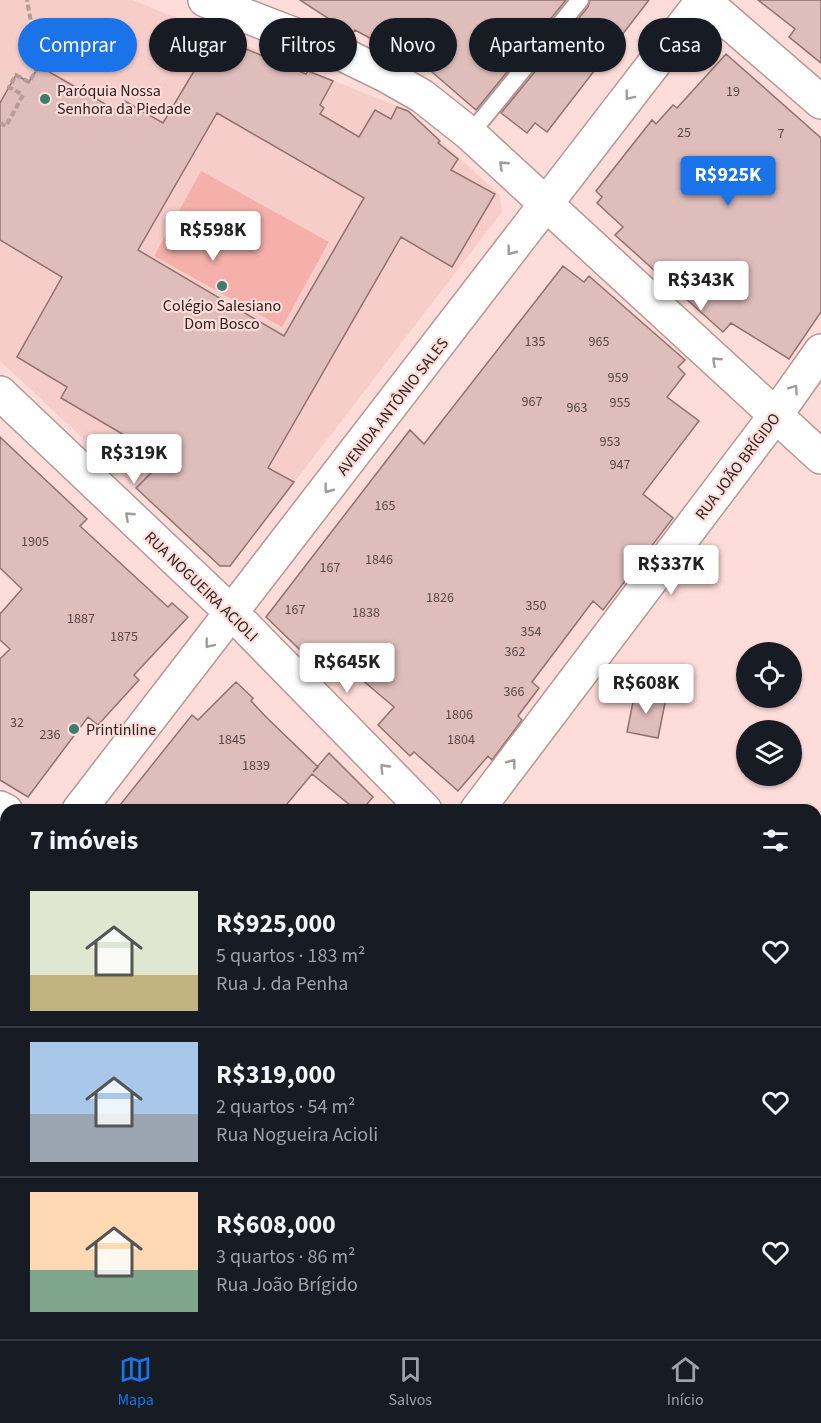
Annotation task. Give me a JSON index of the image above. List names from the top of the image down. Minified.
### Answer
{"streets":{"street":["AVENIDA ANTÔNIO SALES","RUA JOÃO BRÍGIDO","RUA NOGUEIRA ACIOLI"]},"crossings":[["AVENIDA ANTÔNIO SALES","RUA NOGUEIRA ACIOLI"]],"one_way":["AVENIDA ANTÔNIO SALES","RUA JOÃO BRÍGIDO","RUA NOGUEIRA ACIOLI"],"places":["Paróquia Nossa Senhora da Piedade","Colégio Salesiano Dom Bosco","Printinline"],"house_numbers":["19","25","7","135","965","959","967","955","963","953","947","165","1905","1846","167","1826","350","167","1838","1887","354","1875","362","366","1806","32","236","1845","1804","1839"],"page":{"chip":["Comprar","Alugar","Filtros","Novo","Apartamento","Casa"],"price":["R$925K","R$598K","R$343K","R$319K","R$337K","R$645K","R$608K"],"heading":"7 imóveis","list":[{"name":"R$925,000","note":"5 quartos · 183 m² · Rua J. da Penha"},{"name":"R$319,000","note":"2 quartos · 54 m² · Rua Nogueira Acioli"},{"name":"R$608,000","note":"3 quartos · 86 m² · Rua João Brígido"}],"tabs":["Mapa","Salvos","Início"]}}
